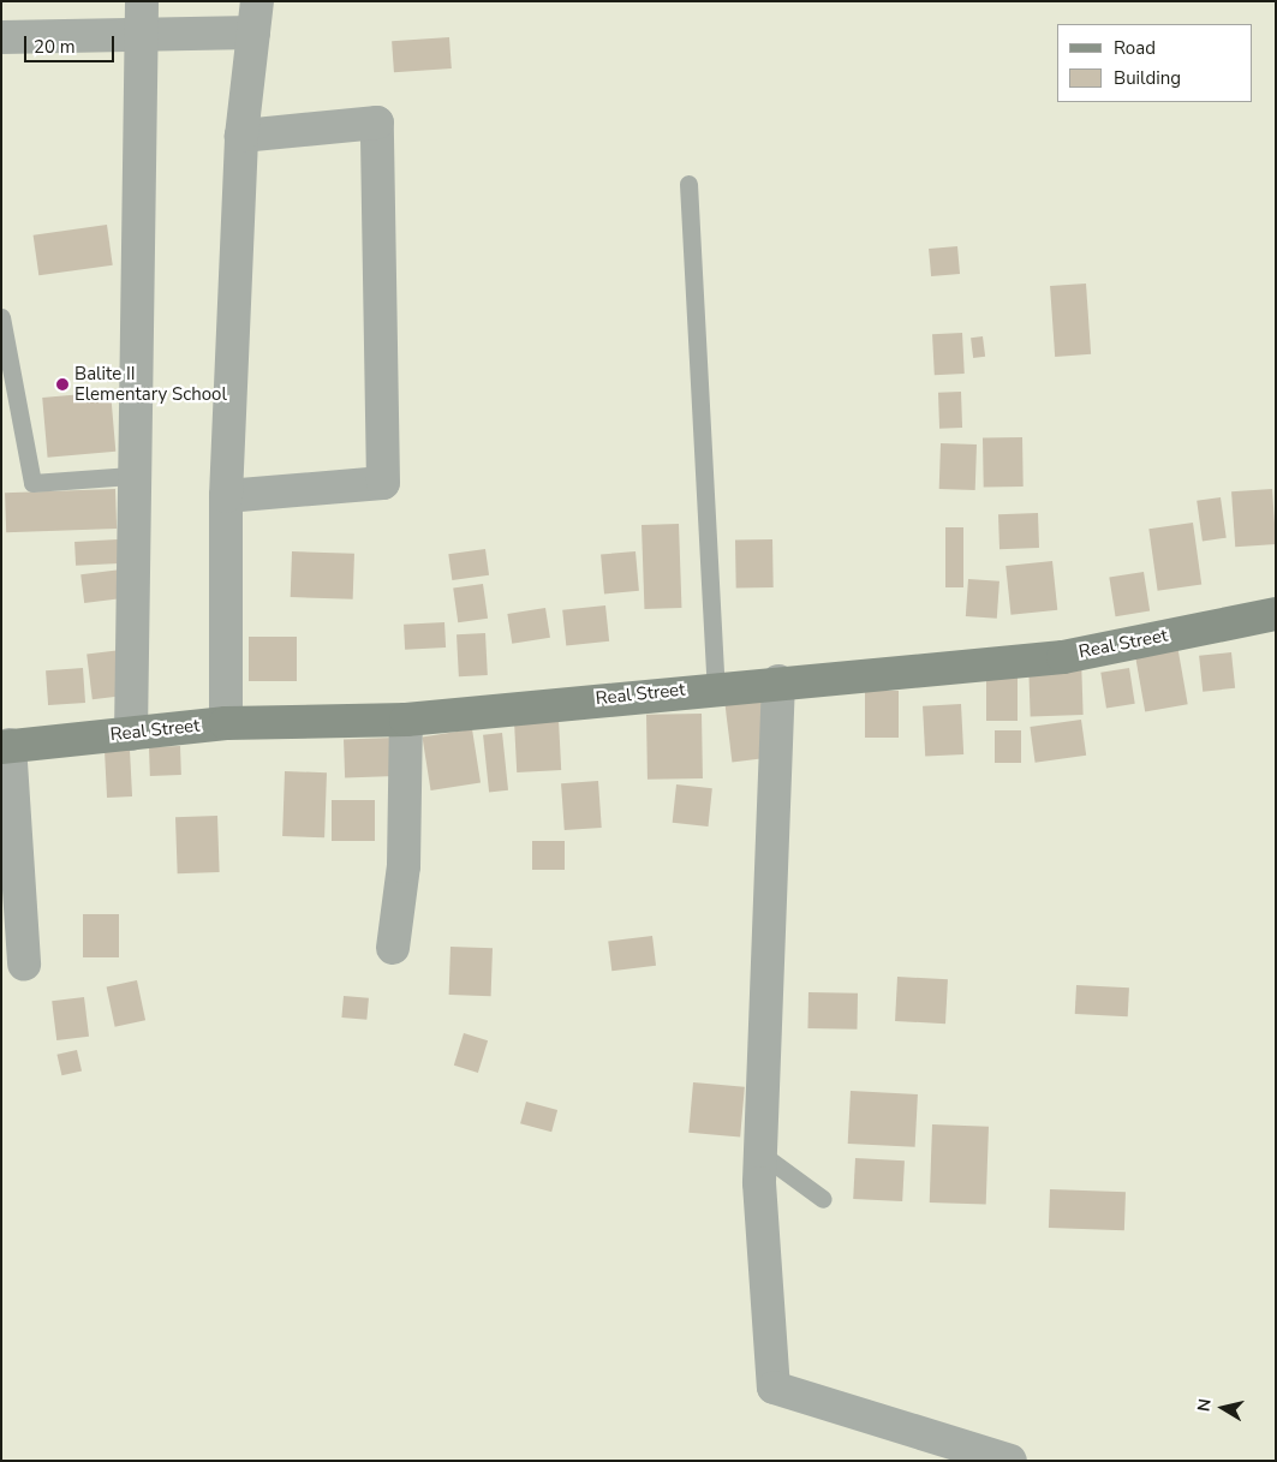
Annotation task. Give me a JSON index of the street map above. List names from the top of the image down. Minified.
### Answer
{"streets":{"street":["Real Street"]},"places":["Balite II Elementary School"],"legend":["Road","Building"],"scale_bar":"20 m","north":"left"}
